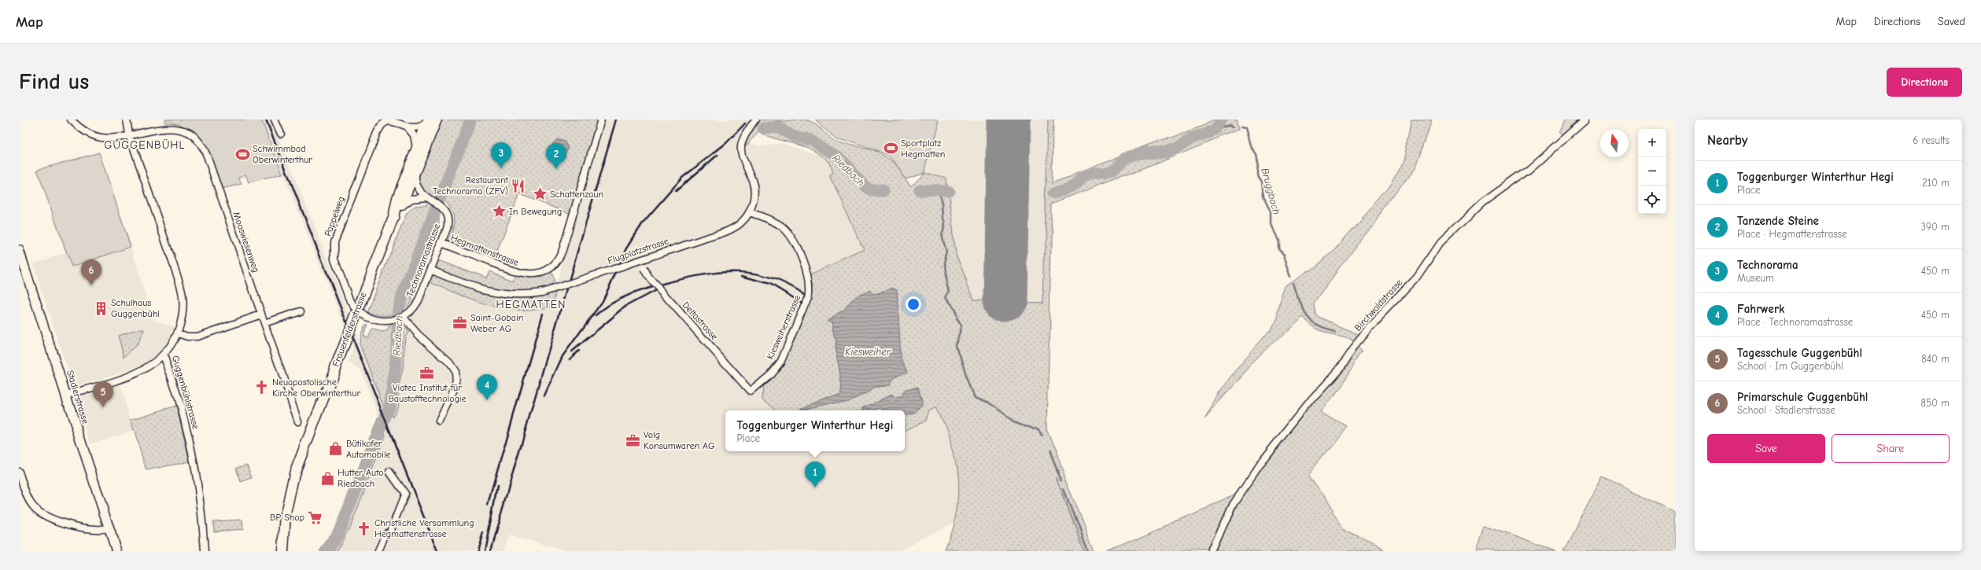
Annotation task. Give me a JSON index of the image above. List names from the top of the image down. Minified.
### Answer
{"streets":{"main road":["Frauenfelderstrasse","Stadlerstrasse"],"street":["Pappelweg","Mooswiesenweg","Hegmattenstrasse","Flugplatzstrasse","Technoramastrasse","Birchwaldstrasse","Deltastrasse","Kiesweiherstrasse","Guggenbühlstrasse"]},"crossings":[["Pappelweg","Technoramastrasse"],["Mooswiesenweg","Guggenbühlstrasse"],["Hegmattenstrasse","Technoramastrasse"],["Flugplatzstrasse","Technoramastrasse"],["Flugplatzstrasse","Deltastrasse"],["Flugplatzstrasse","Kiesweiherstrasse"],["Technoramastrasse","Frauenfelderstrasse"],["Deltastrasse","Kiesweiherstrasse"]],"districts":["GUGGENBÜHL","HEGMATTEN"],"water":["Riedbach","Bruggbach","Kiesweiher"],"places":{"sports":["Sportplatz Hegmatten","Schwimmbad Oberwinterthur"],"restaurant":["Restaurant Technorama (ZFV)"],"place":["Schattenzaun","In Bewegung"],"building":["Schulhaus Guggenbühl"],"office":["Saint-Gobain Weber AG","Viatec Institut für Baustofftechnologie","Volg Konsumwaren AG"],"church":["Neuapostolische Kirche Oberwinterthur","Christliche Versammlung Hegmattenstrasse"],"shop":["Bütikofer Automobile","Hutter Auto Riedbach"],"supermarket":["BP Shop"]},"north":"top","page":{"header":"Map","nav":["Map","Directions","Saved"],"buttons":["Directions",["Save","Share"]],"title":"Find us","heading":["Nearby","6 results"],"map_buttons":["+","−"],"pins":["3","2","6","4","5","1"],"list":[{"mark":"1","name":"Toggenburger Winterthur Hegi","note":"Place","value":"210 m"},{"mark":"2","name":"Tanzende Steine","note":"Place · Hegmattenstrasse","value":"390 m"},{"mark":"3","name":"Technorama","note":"Museum","value":"450 m"},{"mark":"4","name":"Fahrwerk","note":"Place · Technoramastrasse","value":"450 m"},{"mark":"5","name":"Tagesschule Guggenbühl","note":"School · Im Guggenbühl","value":"840 m"},{"mark":"6","name":"Primarschule Guggenbühl","note":"School · Stadlerstrasse","value":"850 m"}],"popup":["Toggenburger Winterthur Hegi","Place"]}}
